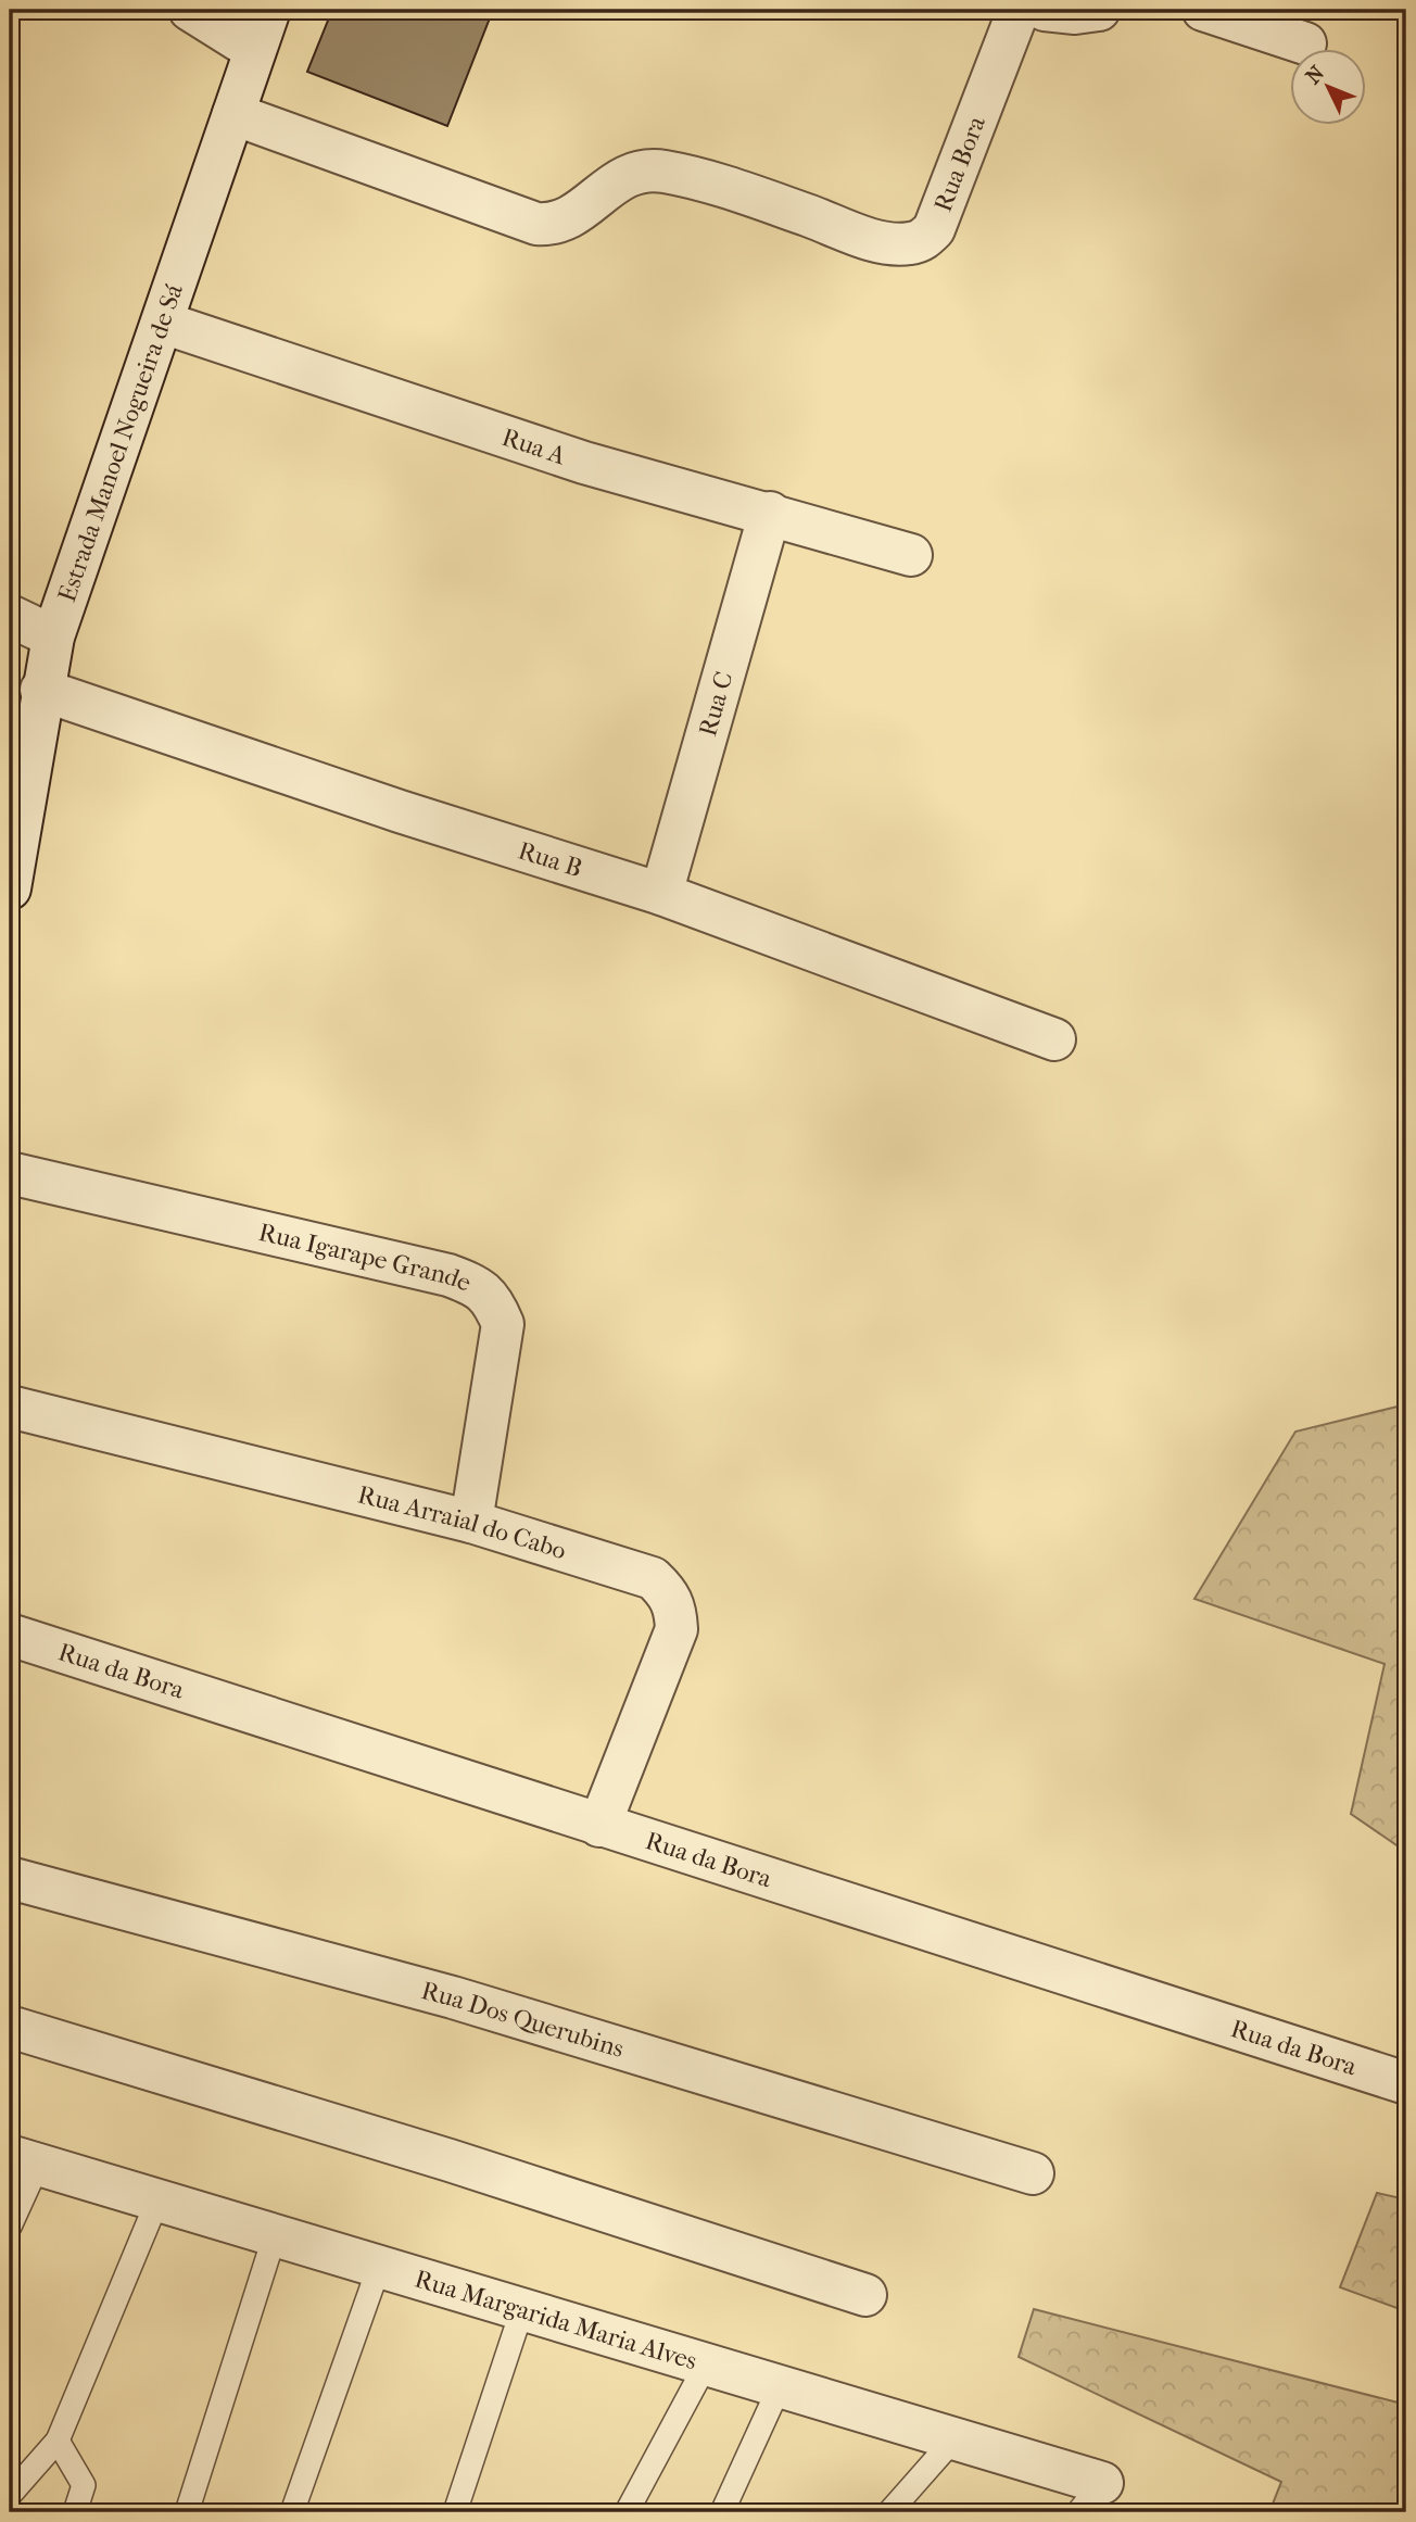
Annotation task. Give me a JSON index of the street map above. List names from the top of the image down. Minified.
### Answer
{"streets":{"street":["Rua Bora","Estrada Manoel Nogueira de Sá","Rua A","Rua C","Rua B","Rua Igarape Grande","Rua Arraial do Cabo","Rua da Bora","Rua Dos Querubins","Rua Margarida Maria Alves"]},"crossings":[["Rua Bora","Estrada Manoel Nogueira de Sá"],["Estrada Manoel Nogueira de Sá","Rua A"],["Estrada Manoel Nogueira de Sá","Rua B"],["Rua A","Rua C"],["Rua C","Rua B"],["Rua Igarape Grande","Rua Arraial do Cabo"],["Rua Arraial do Cabo","Rua da Bora"]],"north":"top left"}
